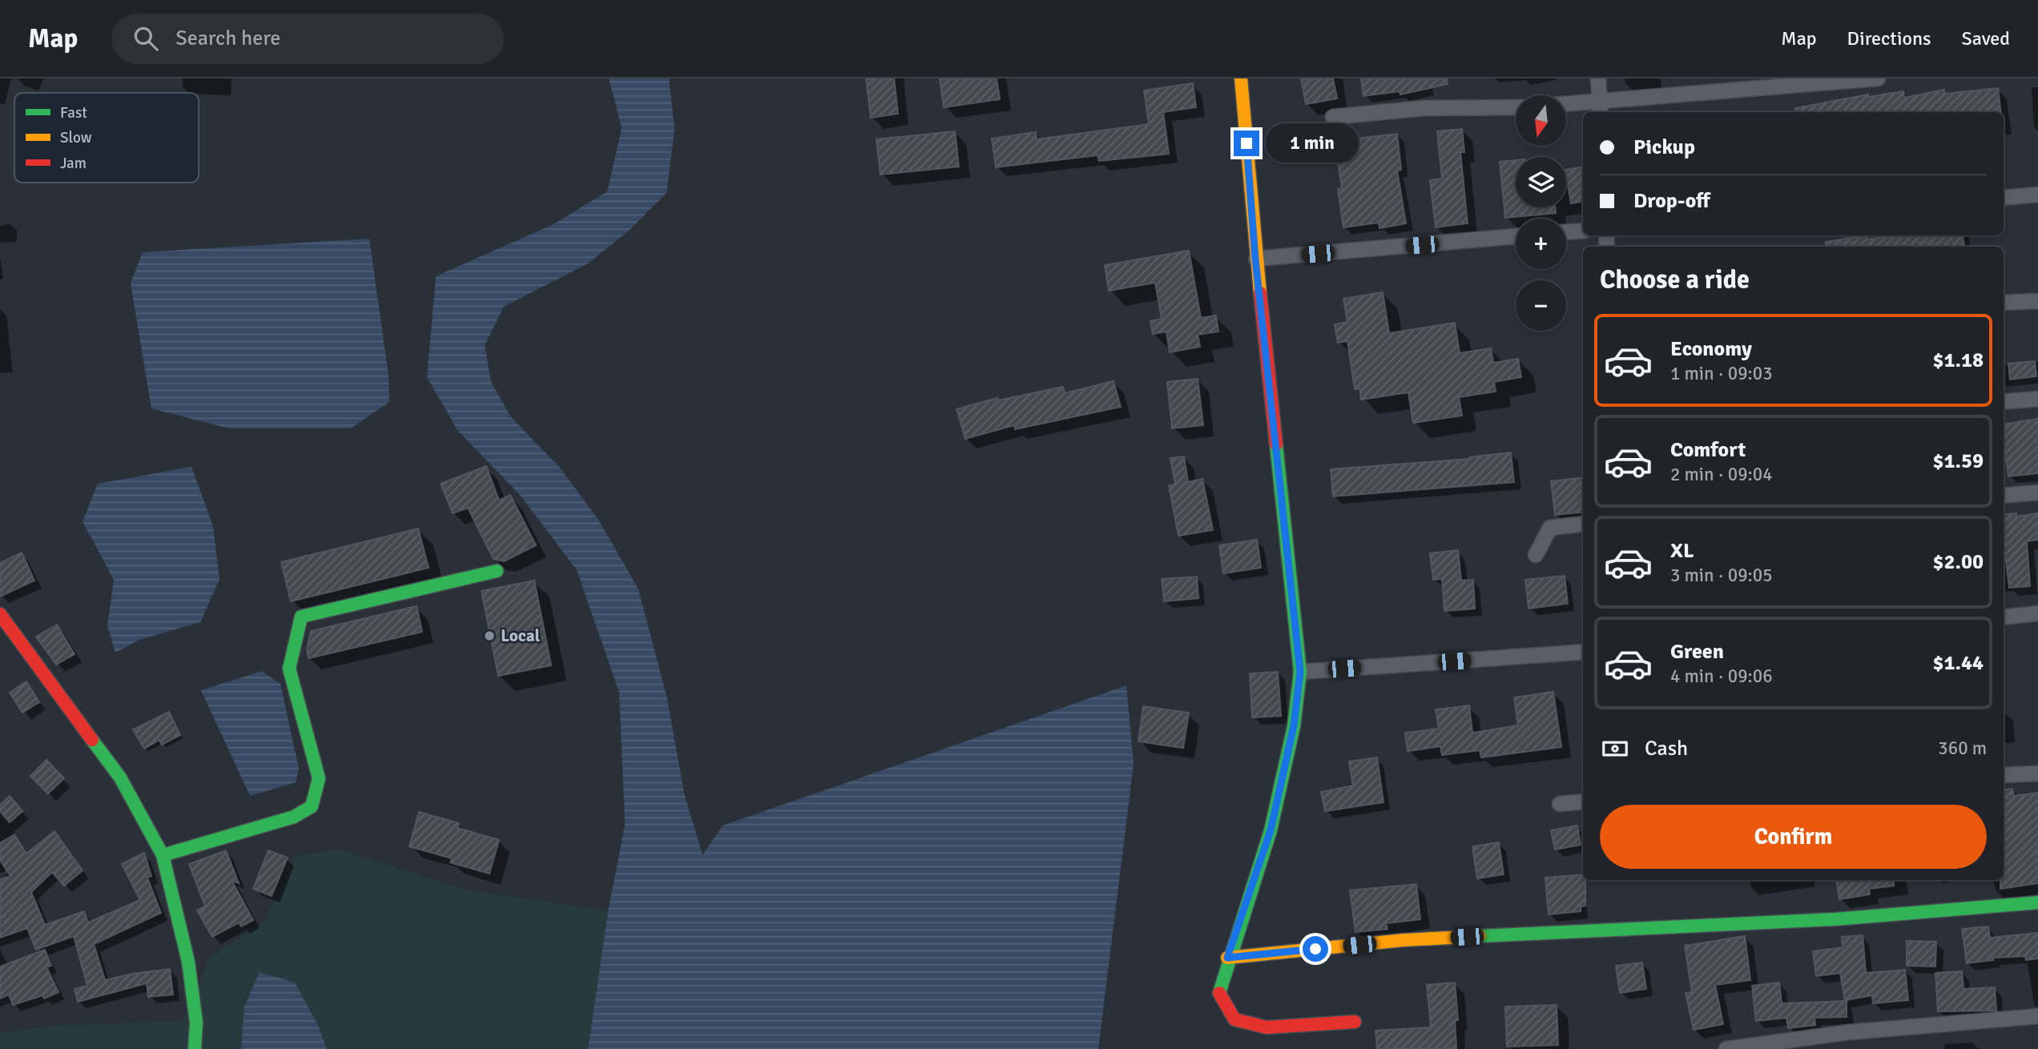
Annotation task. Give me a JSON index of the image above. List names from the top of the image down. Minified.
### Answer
{"places":["Local"],"legend":["Fast","Slow","Jam"],"north":"bottom","page":{"header":"Map","search":"Search here","nav":["Map","Directions","Saved"],"map_buttons":["+","−"],"banner":["Pickup","Drop-off"],"bubble":"1 min","heading":"Choose a ride","list":[{"name":"Economy","note":"1 min · 09:03","value":"$1.18"},{"name":"Comfort","note":"2 min · 09:04","value":"$1.59"},{"name":"XL","note":"3 min · 09:05","value":"$2.00"},{"name":"Green","note":"4 min · 09:06","value":"$1.44"}],"pay":["Cash","360 m"],"buttons":"Confirm"}}
